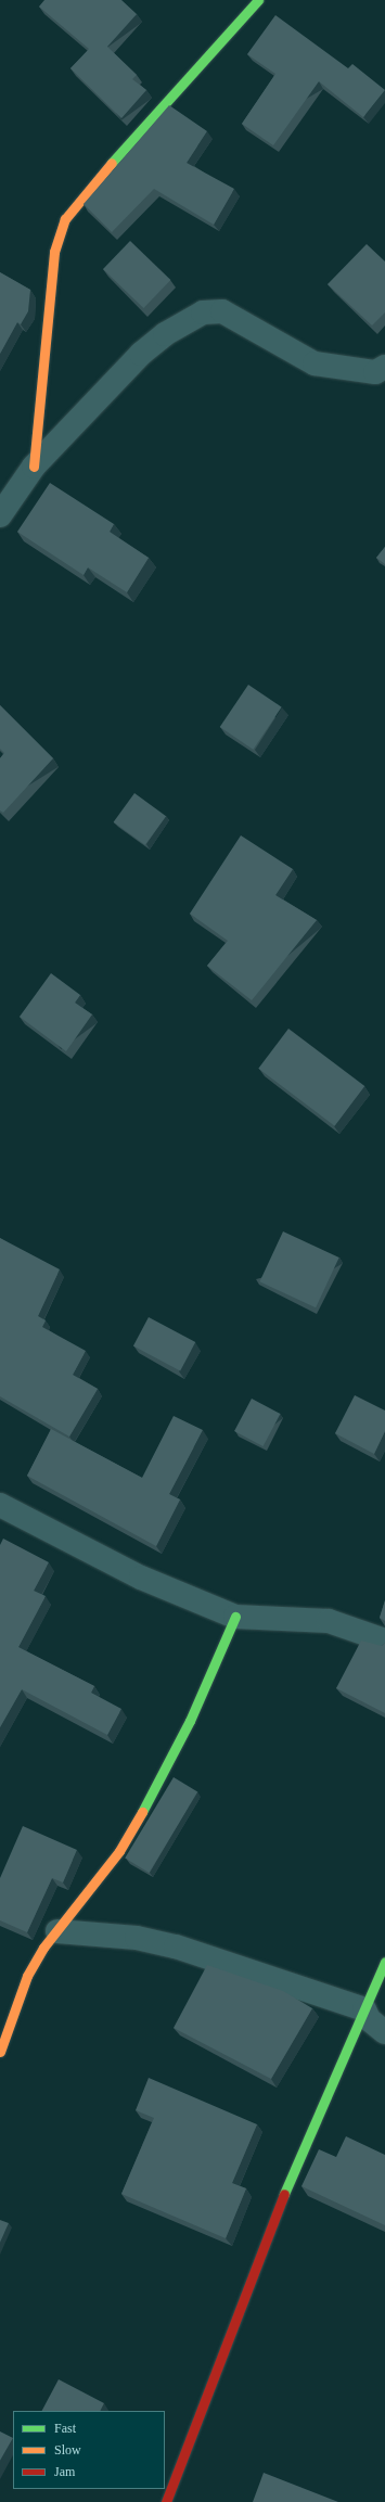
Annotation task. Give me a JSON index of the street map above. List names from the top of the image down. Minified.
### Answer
{"legend":["Fast","Slow","Jam"]}
